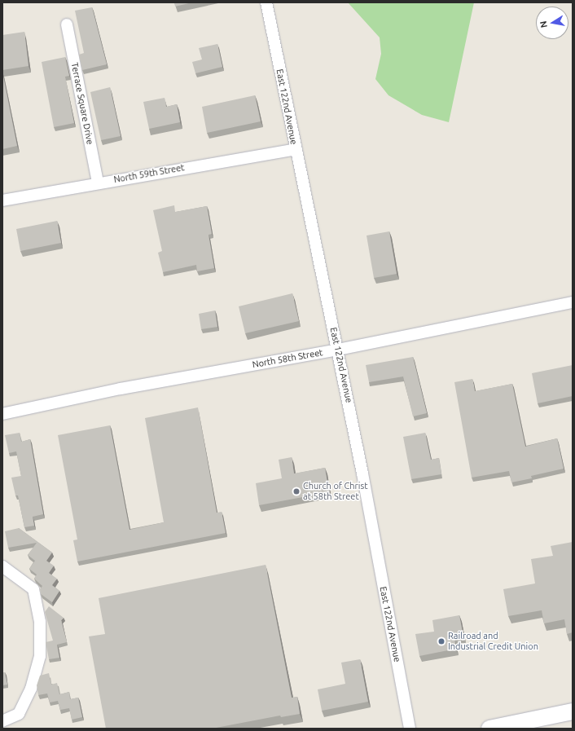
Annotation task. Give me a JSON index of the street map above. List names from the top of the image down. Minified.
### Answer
{"streets":{"street":["Terrace Square Drive","East 122nd Avenue","North 59th Street","North 58th Street"]},"crossings":[["Terrace Square Drive","North 59th Street"],["East 122nd Avenue","North 59th Street"],["East 122nd Avenue","North 58th Street"]],"places":["Church of Christ at 58th Street","Railroad and Industrial Credit Union"],"north":"left"}
